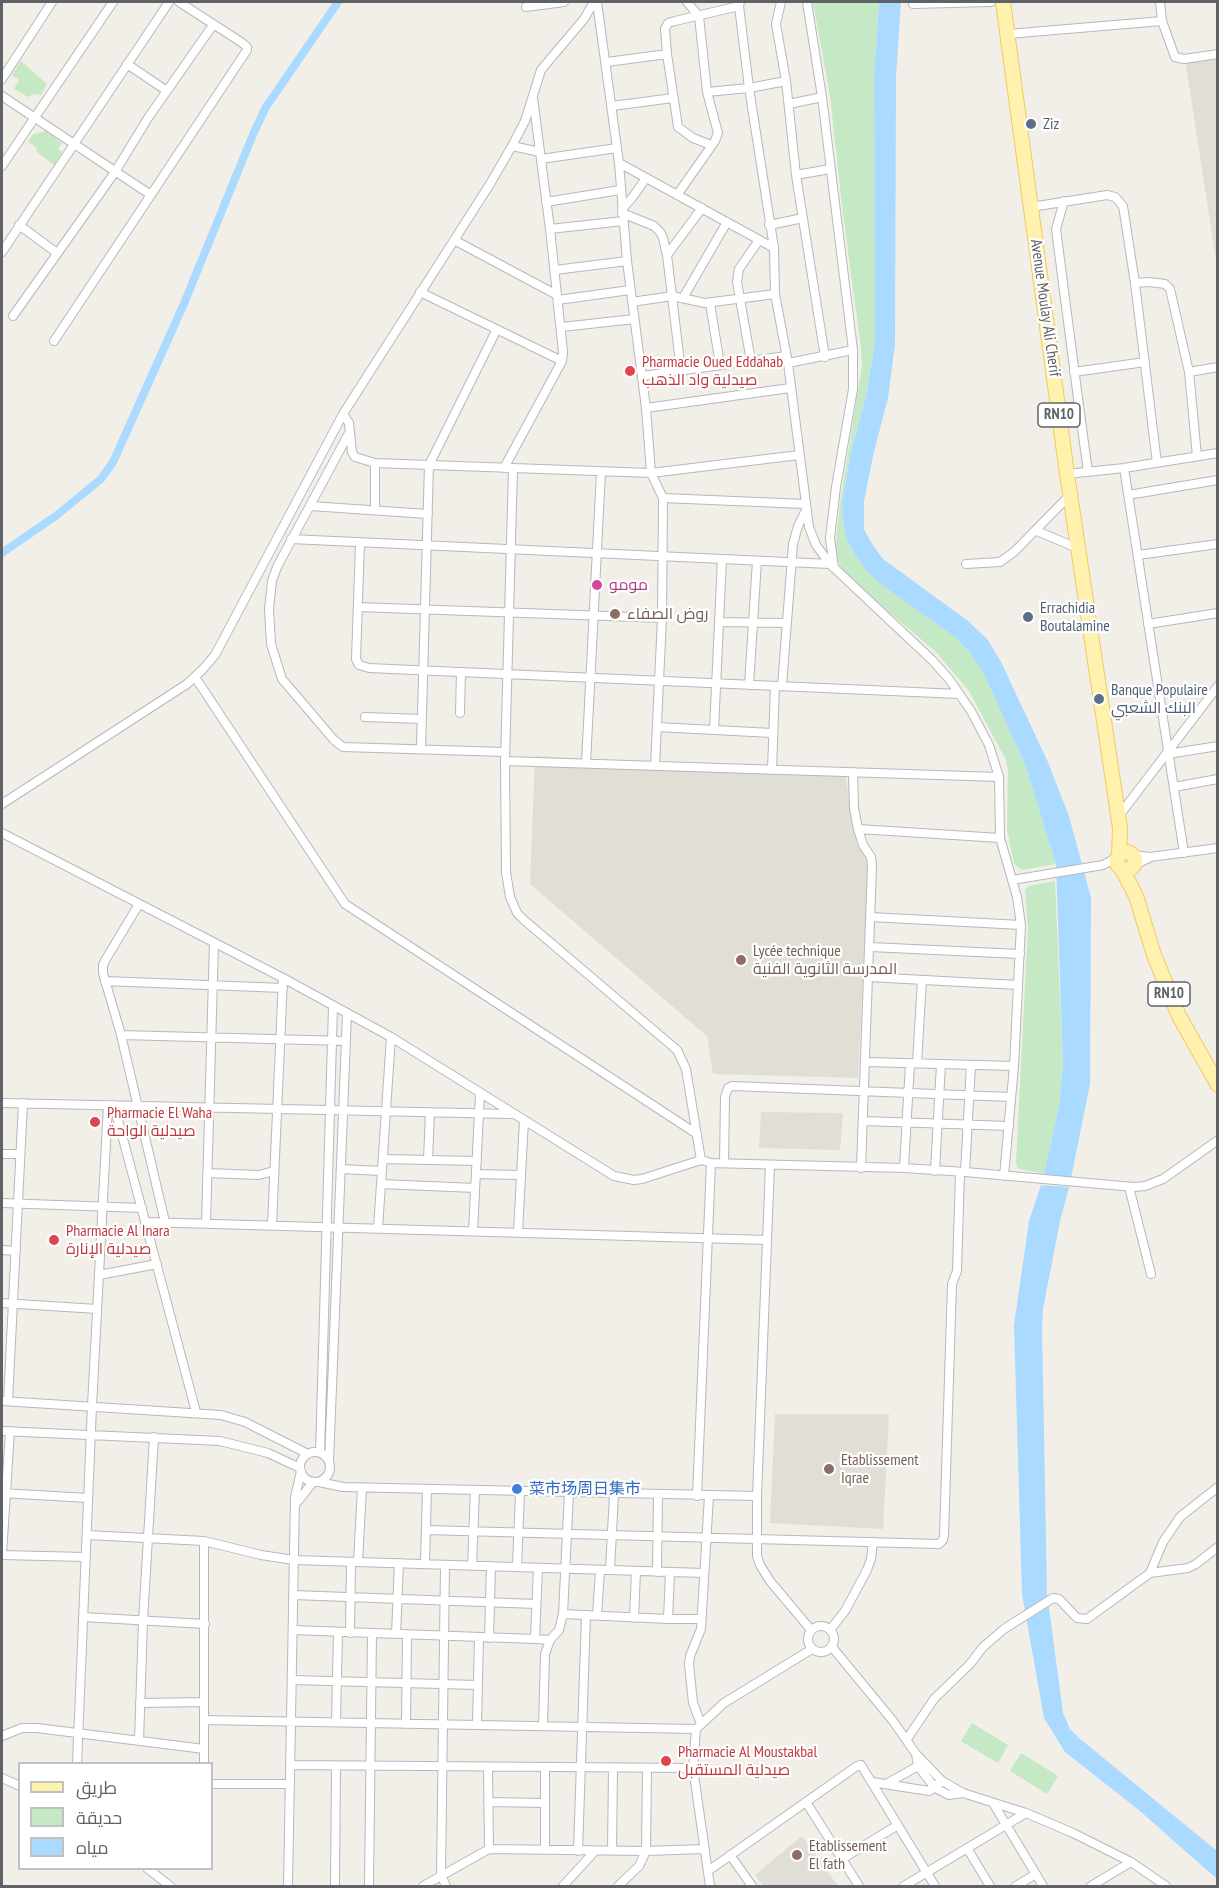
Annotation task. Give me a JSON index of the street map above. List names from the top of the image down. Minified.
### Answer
{"streets":{"main road":["Avenue Moulay Ali Cherif","RN10"]},"crossings":[["Avenue Moulay Ali Cherif","RN10"]],"places":["Ziz","Pharmacie Oued Eddahab صيدلية واد الذهب","مومو","روض الصفاء","Errachidia Boutalamine","Banque Populaire البنك الشعبي","Lycée technique المدرسة الثانوية الفنية","Pharmacie El Waha صيدلية الواحة","Pharmacie Al Inara صيدلية الإنارة","Etablissement Iqrae","菜市场周日集市","Pharmacie Al Moustakbal صيدلية المستقبل","Etablissement El fath"],"legend":["طريق","حديقة","مياه"]}
